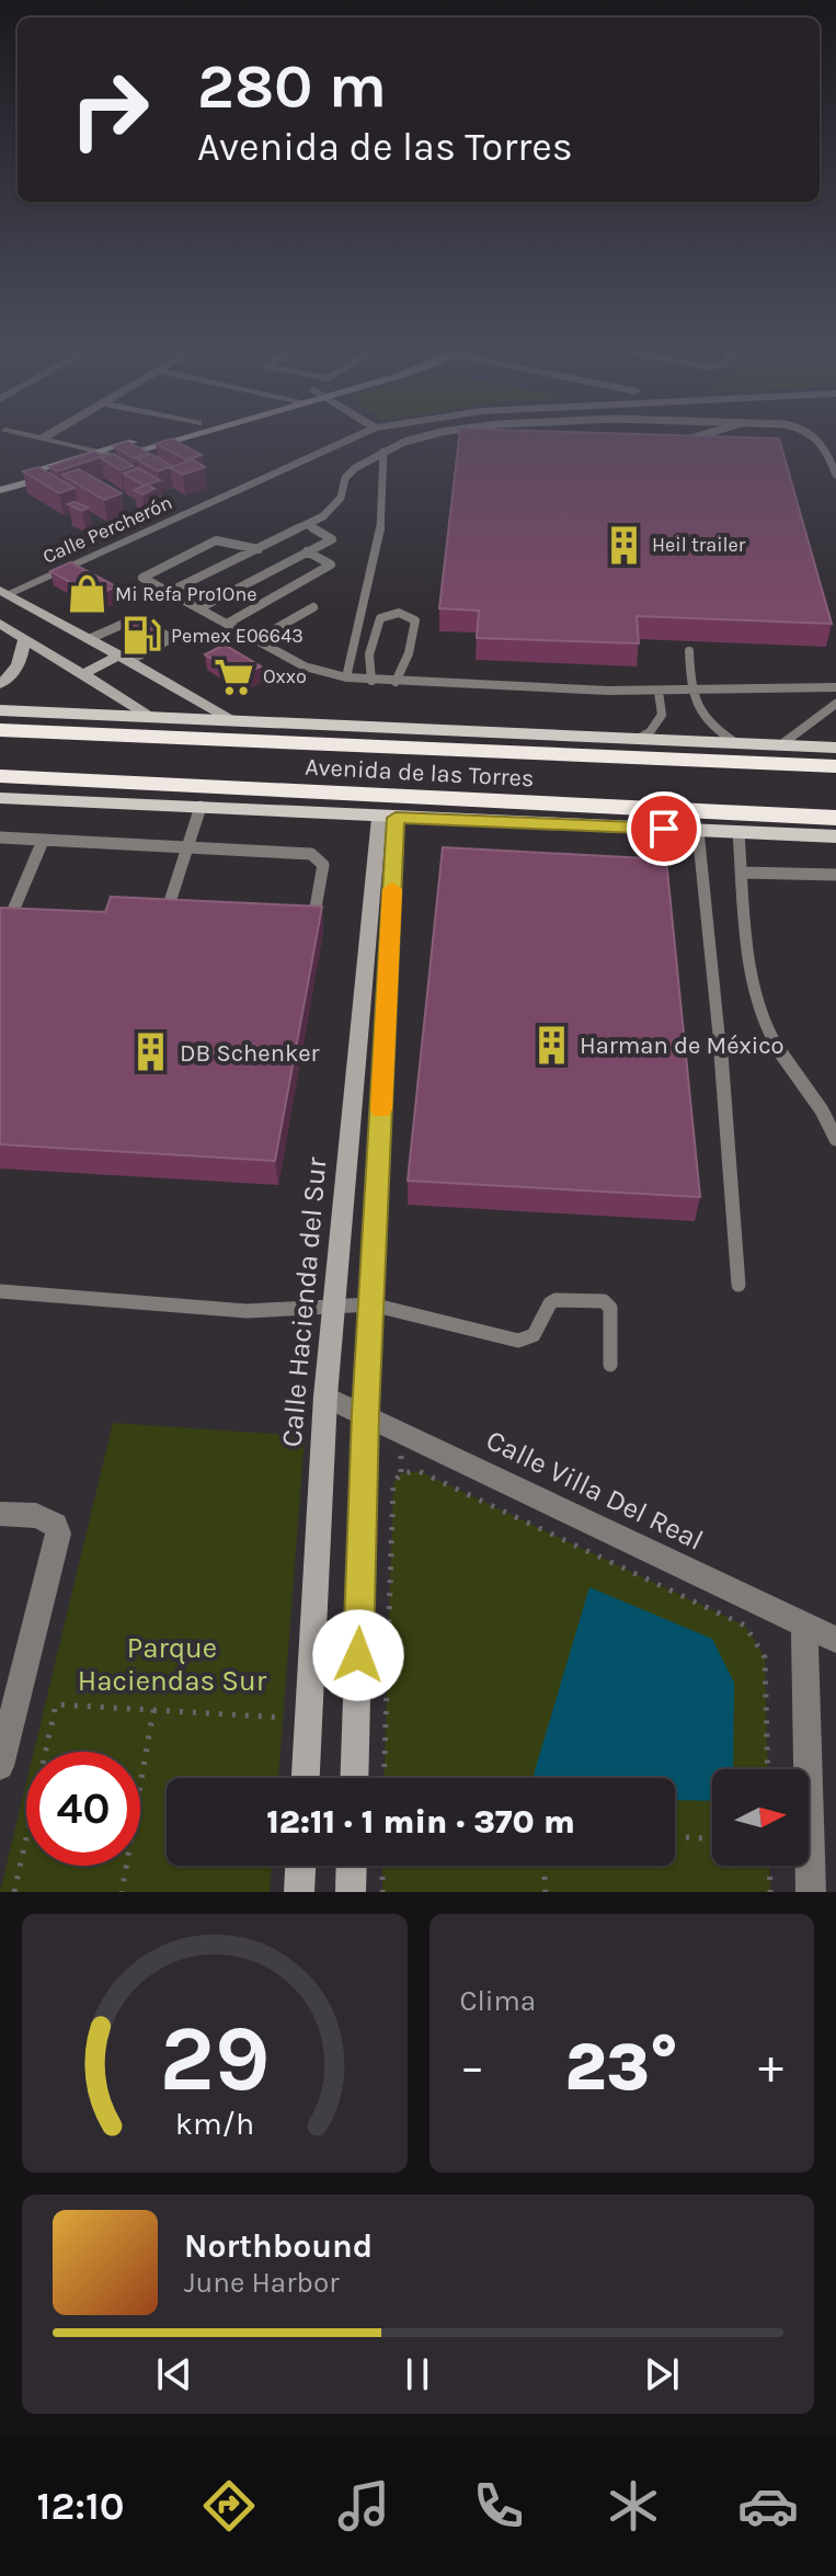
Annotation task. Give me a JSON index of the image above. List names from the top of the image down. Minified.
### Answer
{"streets":{"highway":["Avenida de las Torres"],"street":["Calle Percherón","Calle Hacienda del Sur","Calle Villa Del Real"]},"crossings":[["Avenida de las Torres","Calle Hacienda del Sur"],["Calle Hacienda del Sur","Calle Villa Del Real"]],"parks":["Parque Haciendas Sur"],"places":{"building":["Heil trailer","Harman de México","DB Schenker"],"shop":["Mi Refa Pro1One"],"fuel station":["Pemex E06643"],"supermarket":["Oxxo"]},"north":"right","page":{"turn":["280 m","Avenida de las Torres"],"limit":"40","trip":"12:11 · 1 min · 370 m","tile":"Clima","heat":["−","23°","+"],"song":["Northbound","June Harbor"],"tabs":"12:10","gauge":["29","km/h"]}}
